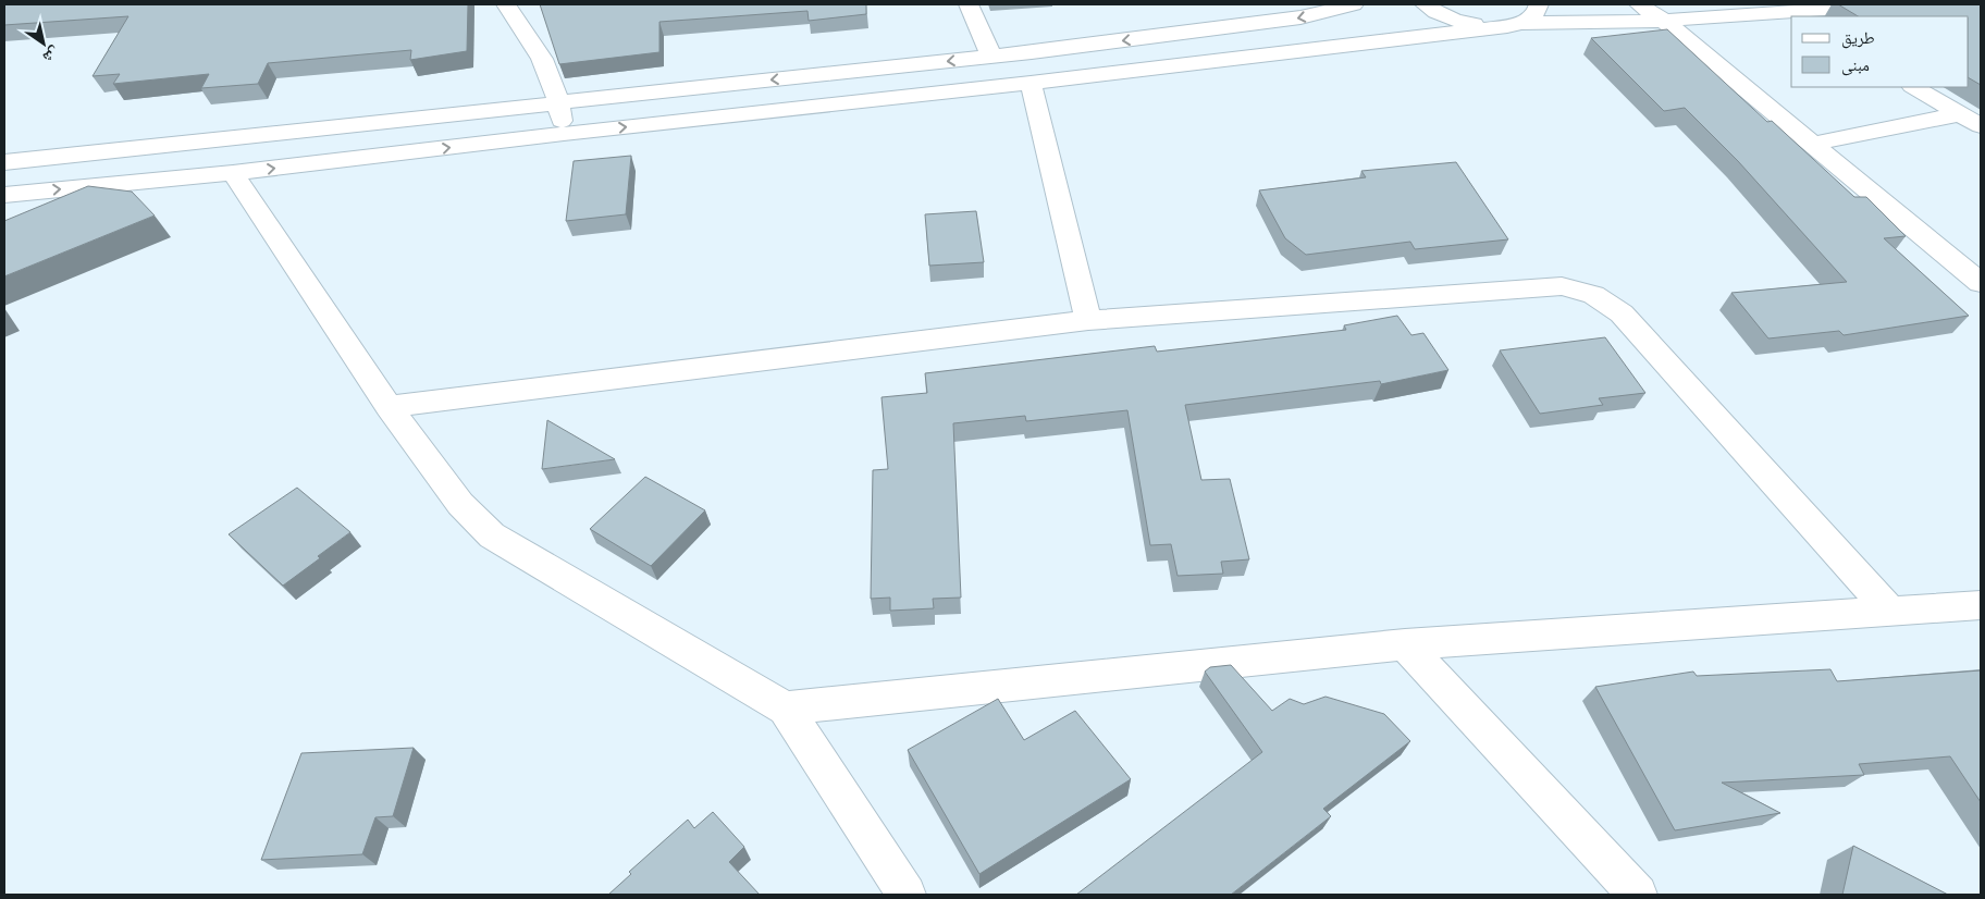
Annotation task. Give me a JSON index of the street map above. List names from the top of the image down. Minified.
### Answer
{"legend":["طريق","مبنى"],"north":"bottom right"}
